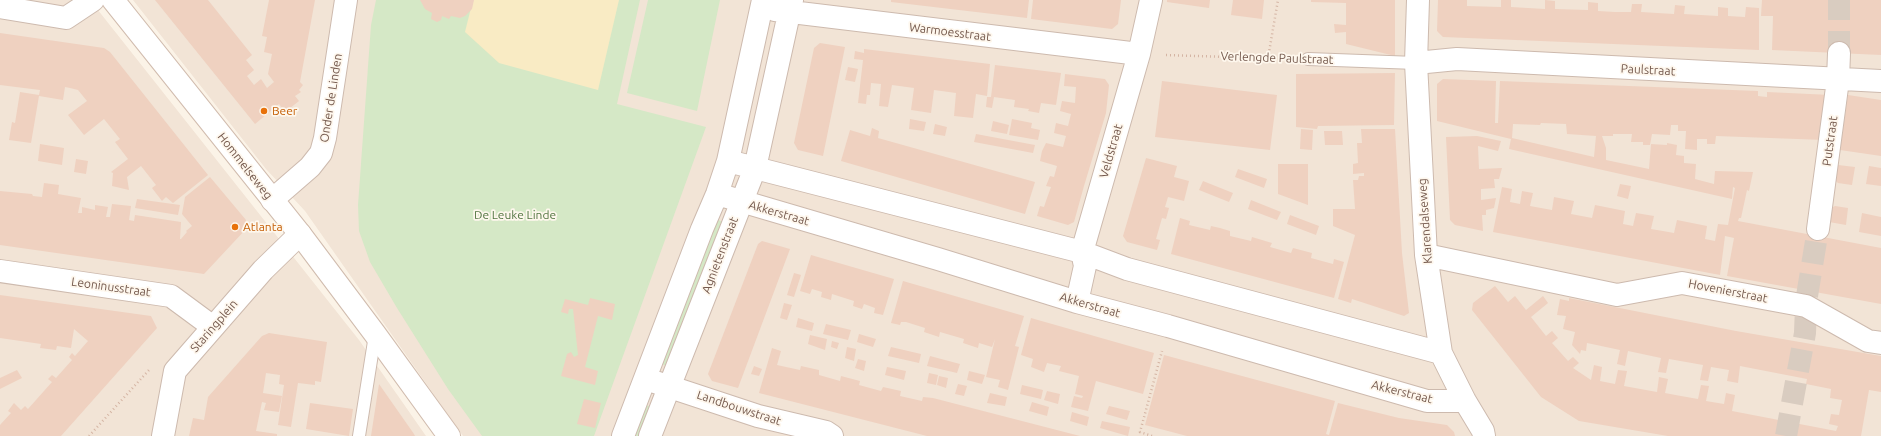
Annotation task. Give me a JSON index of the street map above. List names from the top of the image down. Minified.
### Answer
{"streets":{"street":["Warmoesstraat","Paulstraat","Onder de Linden","Putstraat","Veldstraat","Hommelseweg","Akkerstraat","Klarendalseweg","Agnietenstraat","Leoninusstraat","Hovenierstraat","Staringplein","Landbouwstraat"],"lane":["Verlengde Paulstraat"]},"crossings":[["Warmoesstraat","Verlengde Paulstraat"],["Warmoesstraat","Veldstraat"],["Warmoesstraat","Agnietenstraat"],["Verlengde Paulstraat","Paulstraat"],["Verlengde Paulstraat","Veldstraat"],["Verlengde Paulstraat","Klarendalseweg"],["Paulstraat","Putstraat"],["Paulstraat","Klarendalseweg"],["Onder de Linden","Hommelseweg"],["Veldstraat","Akkerstraat"],["Hommelseweg","Staringplein"],["Akkerstraat","Klarendalseweg"],["Akkerstraat","Agnietenstraat"],["Klarendalseweg","Hovenierstraat"],["Agnietenstraat","Landbouwstraat"],["Leoninusstraat","Staringplein"]],"parks":["De Leuke Linde"],"places":["Beer","Atlanta"]}
